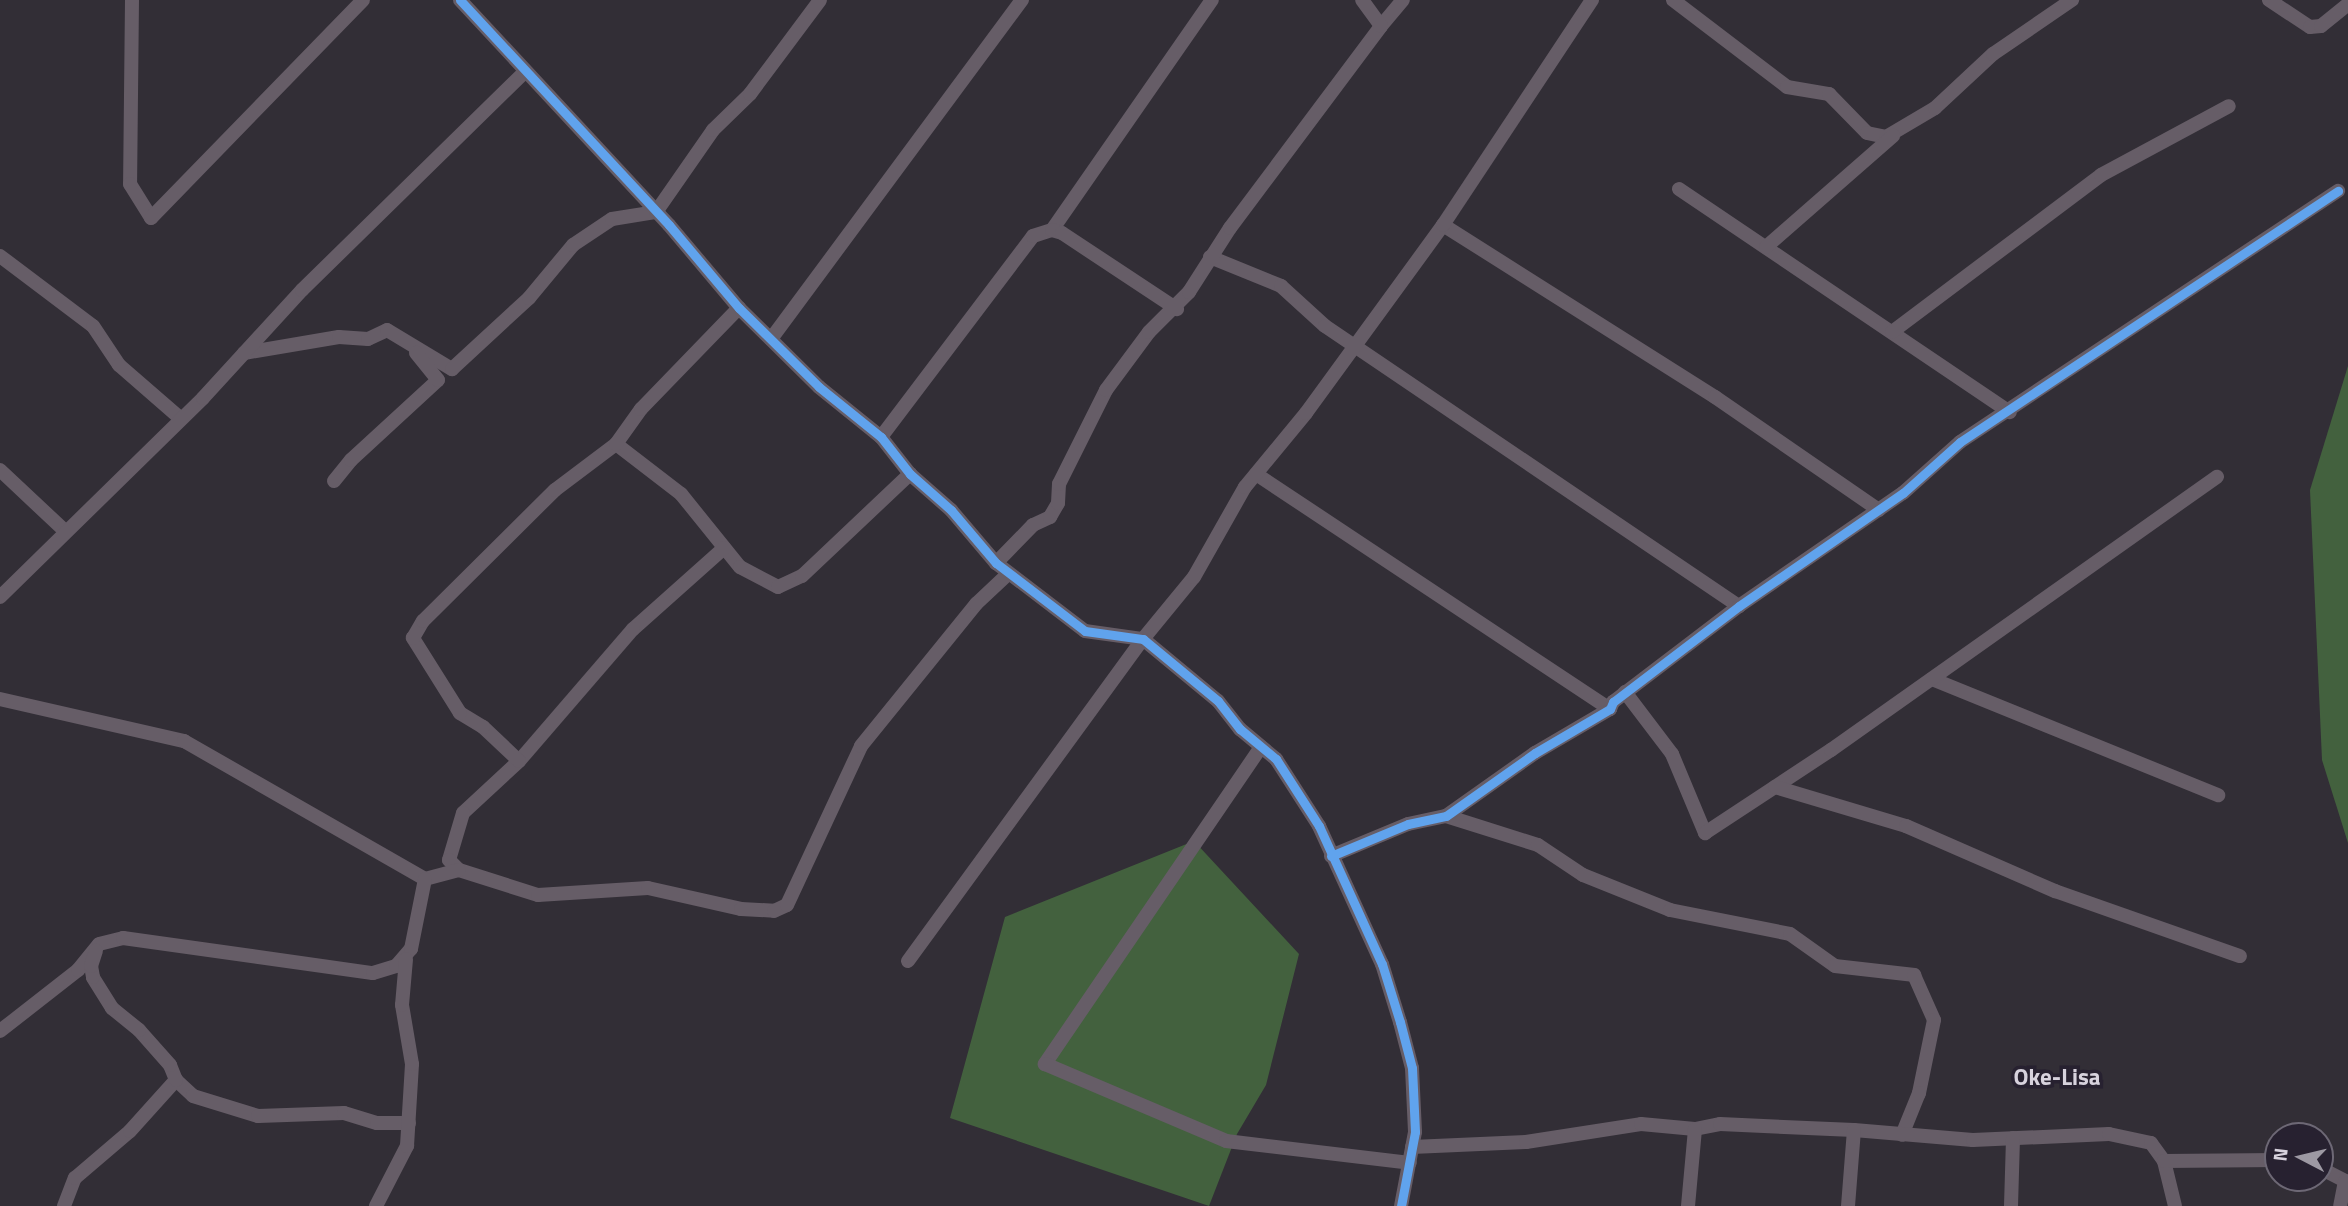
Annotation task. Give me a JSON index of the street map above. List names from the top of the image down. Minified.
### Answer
{"districts":["Oke-Lisa"],"north":"left"}
